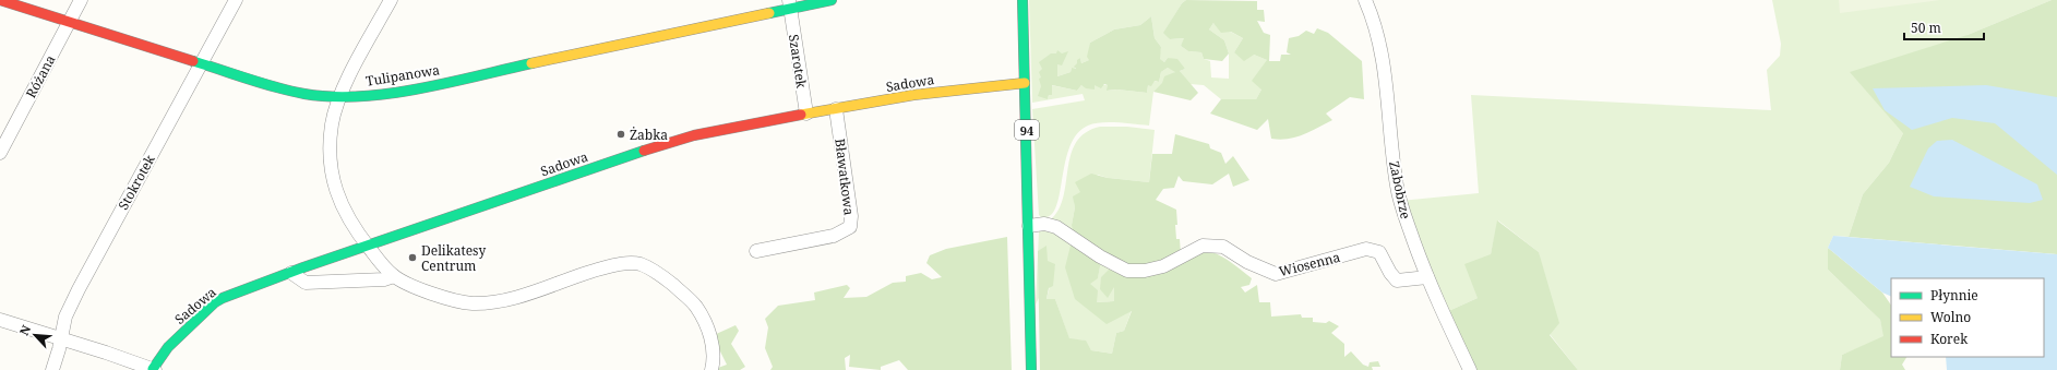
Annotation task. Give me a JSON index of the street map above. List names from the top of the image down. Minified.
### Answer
{"streets":{"street":["Szarotek","Tulipanowa","Różana","Sadowa","94","Bławatkowa","Stokrotek","Zabobrze","Wiosenna"]},"crossings":[["Szarotek","Tulipanowa"],["Szarotek","Sadowa"],["Tulipanowa","Różana"],["Tulipanowa","Stokrotek"],["Sadowa","94"],["Sadowa","Bławatkowa"],["94","Wiosenna"],["Zabobrze","Wiosenna"]],"places":["Żabka","Delikatesy Centrum"],"legend":["Płynnie","Wolno","Korek"],"scale_bar":"50 m","north":"top left"}
